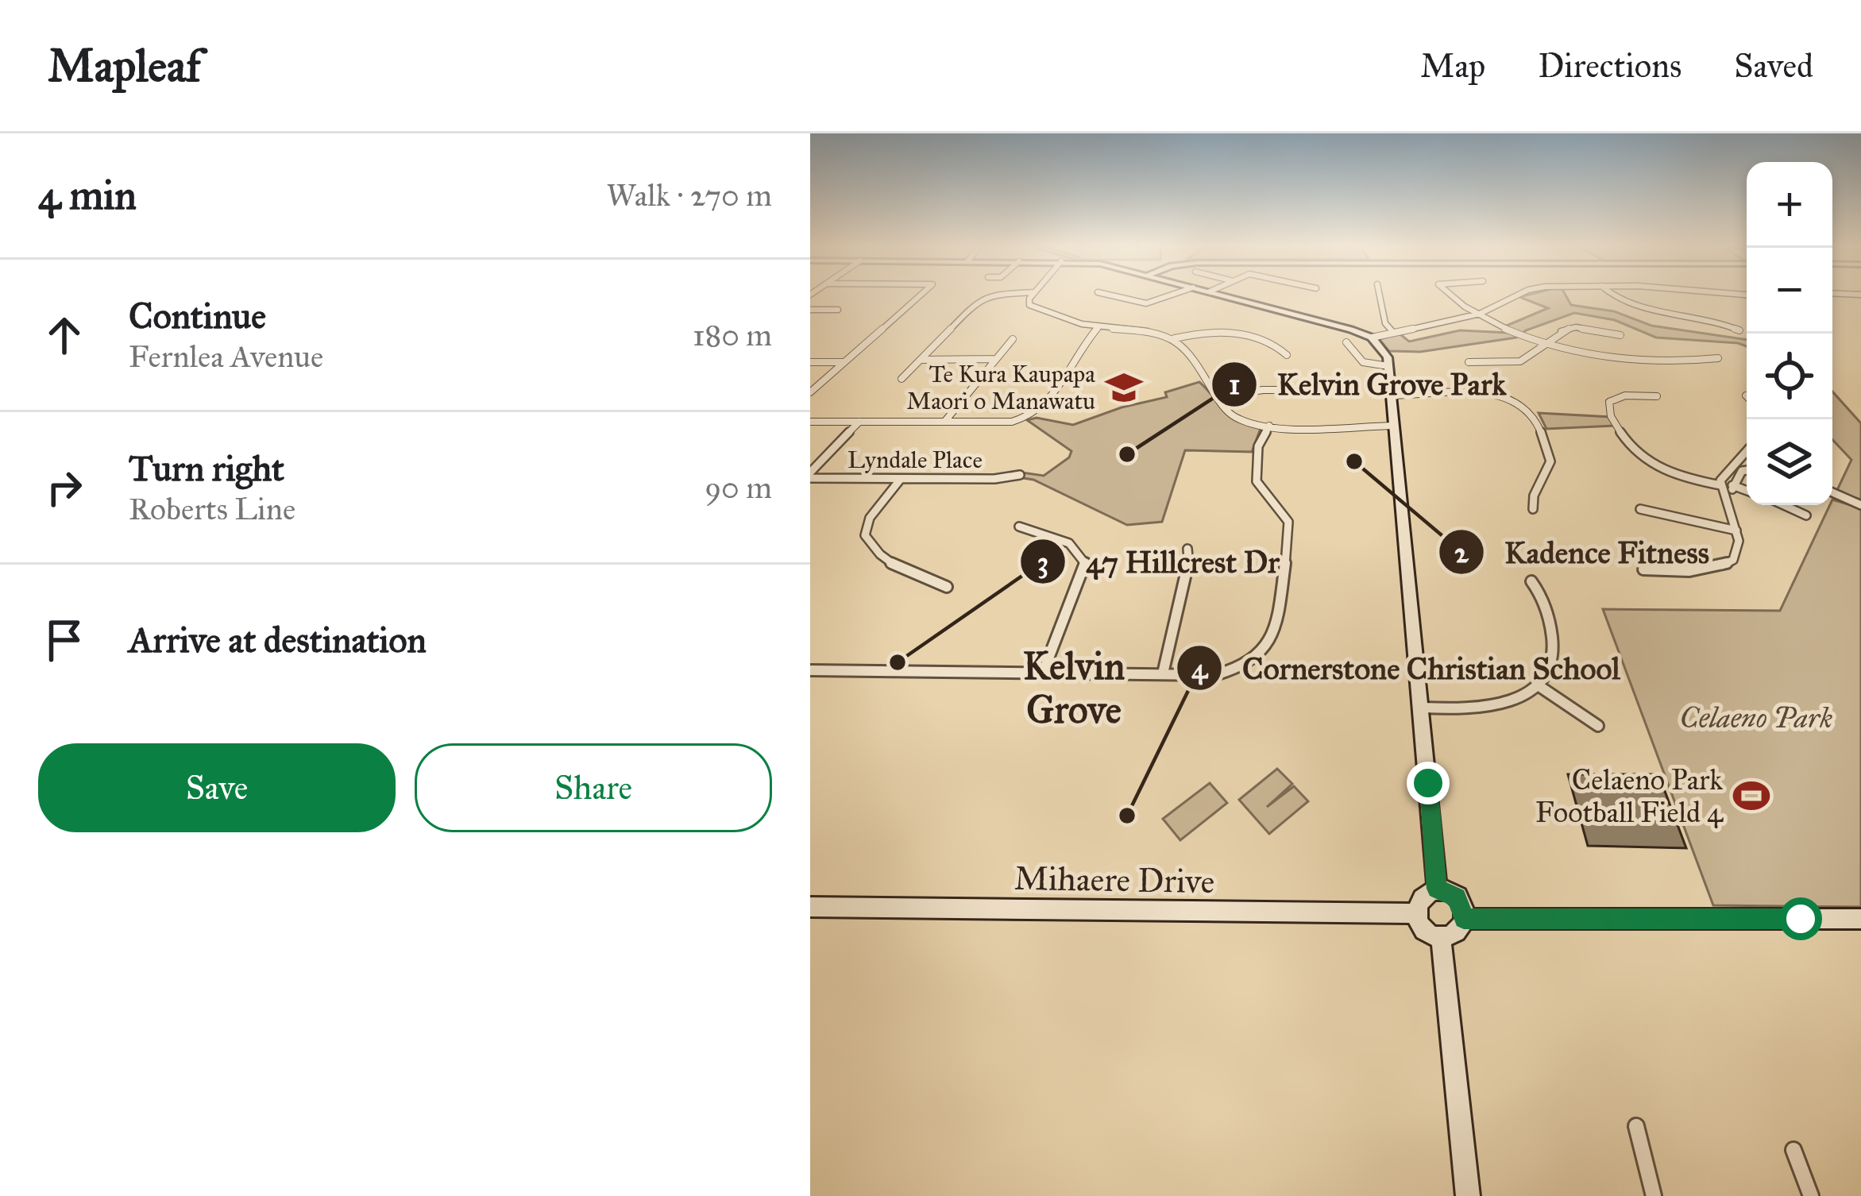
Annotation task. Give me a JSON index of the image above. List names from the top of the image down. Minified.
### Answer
{"streets":{"main road":["Mihaere Drive"],"street":["Lyndale Place"]},"districts":["Kelvin Grove"],"parks":["Celaeno Park"],"places":{"school or university":["Te Kura Kaupapa Maori o Manawatu"],"other":["Kelvin Grove Park","Kadence Fitness","47 Hillcrest Dr","Cornerstone Christian School"],"sports":["Celaeno Park Football Field 4"]},"page":{"header":"Mapleaf","nav":["Map","Directions","Saved"],"heading":["4 min","Walk · 270 m"],"map_buttons":["+","−"],"list":[["Continue","Fernlea Avenue","180 m"],["Turn right","Roberts Line","90 m"],"Arrive at destination"],"buttons":["Save","Share"]}}
